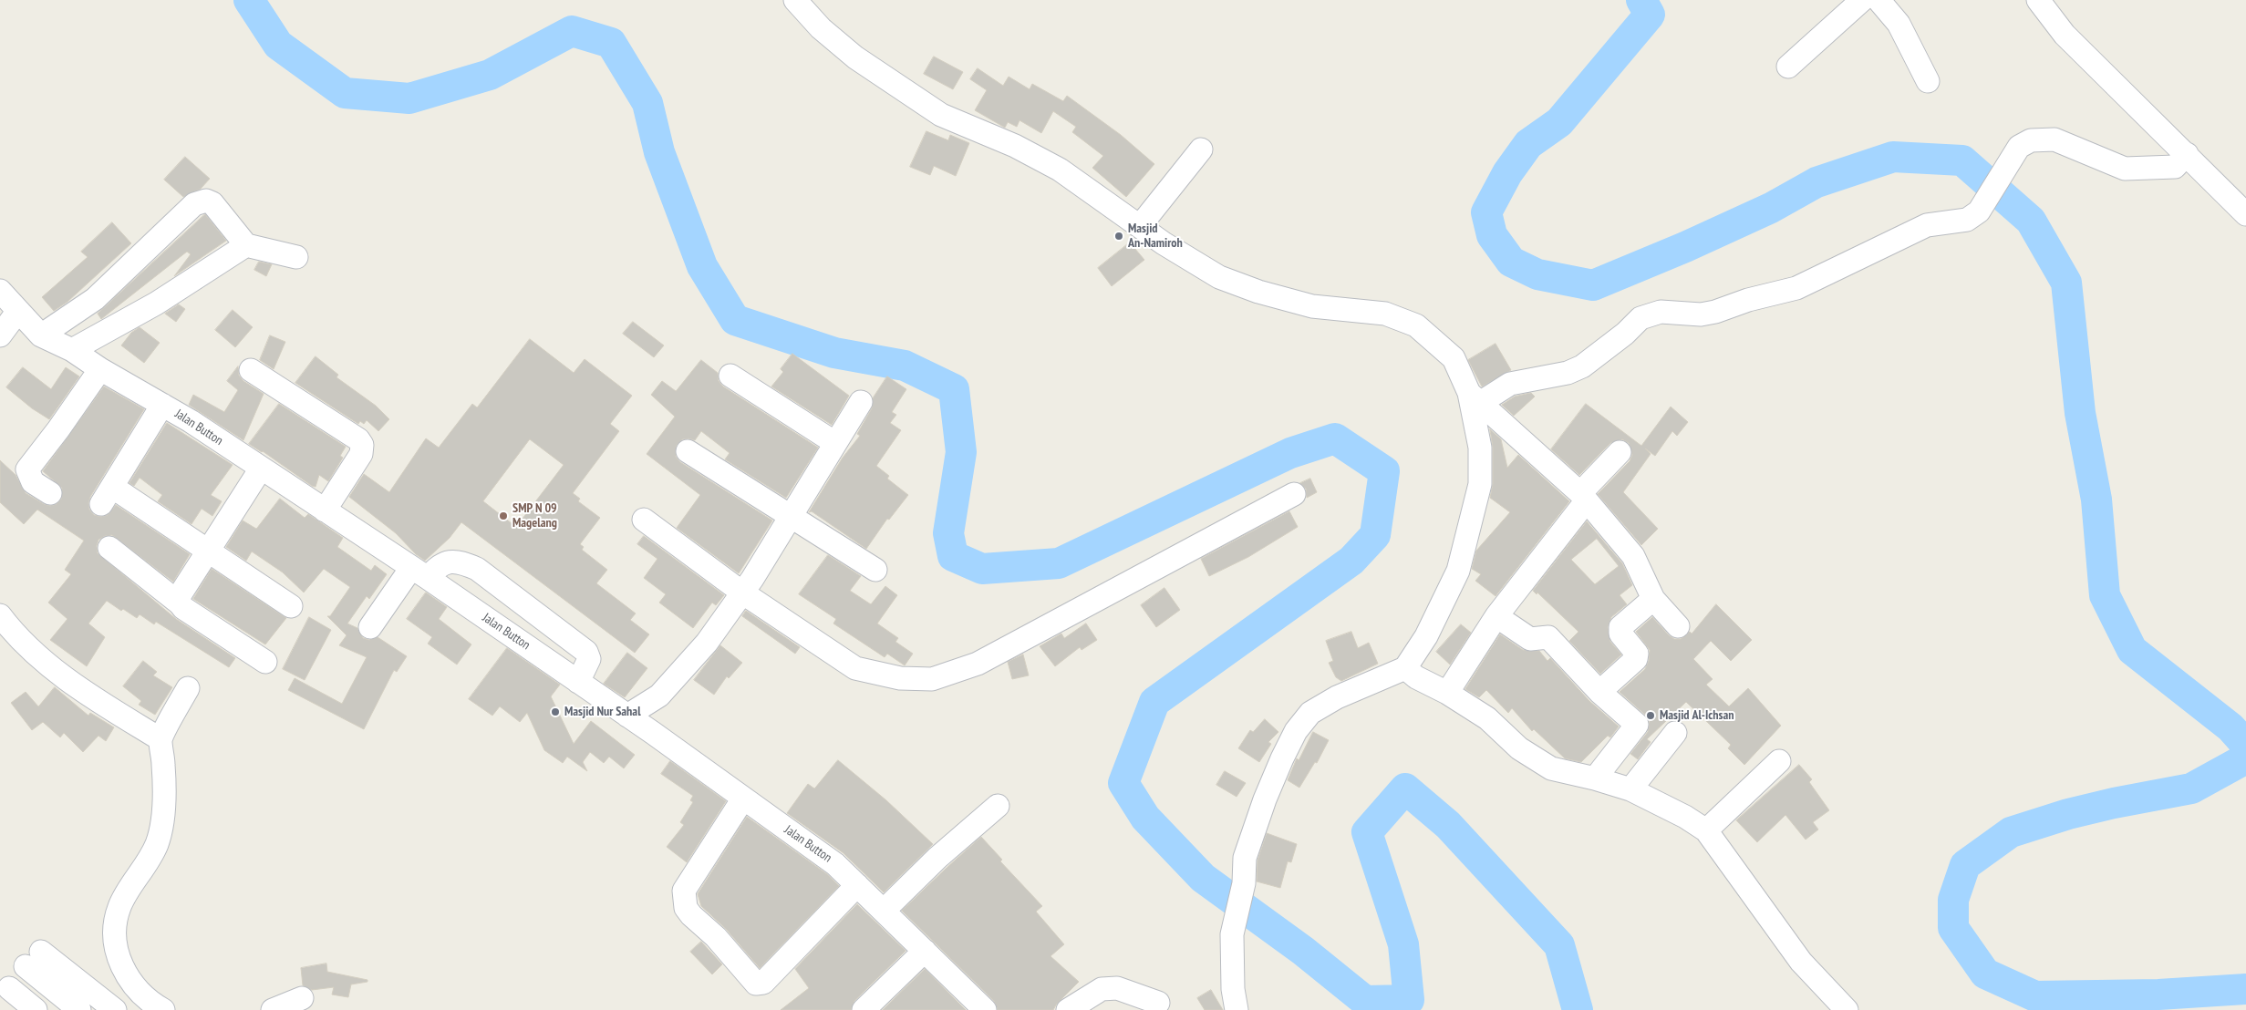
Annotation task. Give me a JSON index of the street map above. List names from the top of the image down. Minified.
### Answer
{"streets":{"street":["Jalan Button"]},"places":["Masjid An-Namiroh","SMP N 09 Magelang","Masjid Nur Sahal","Masjid Al-Ichsan"]}
